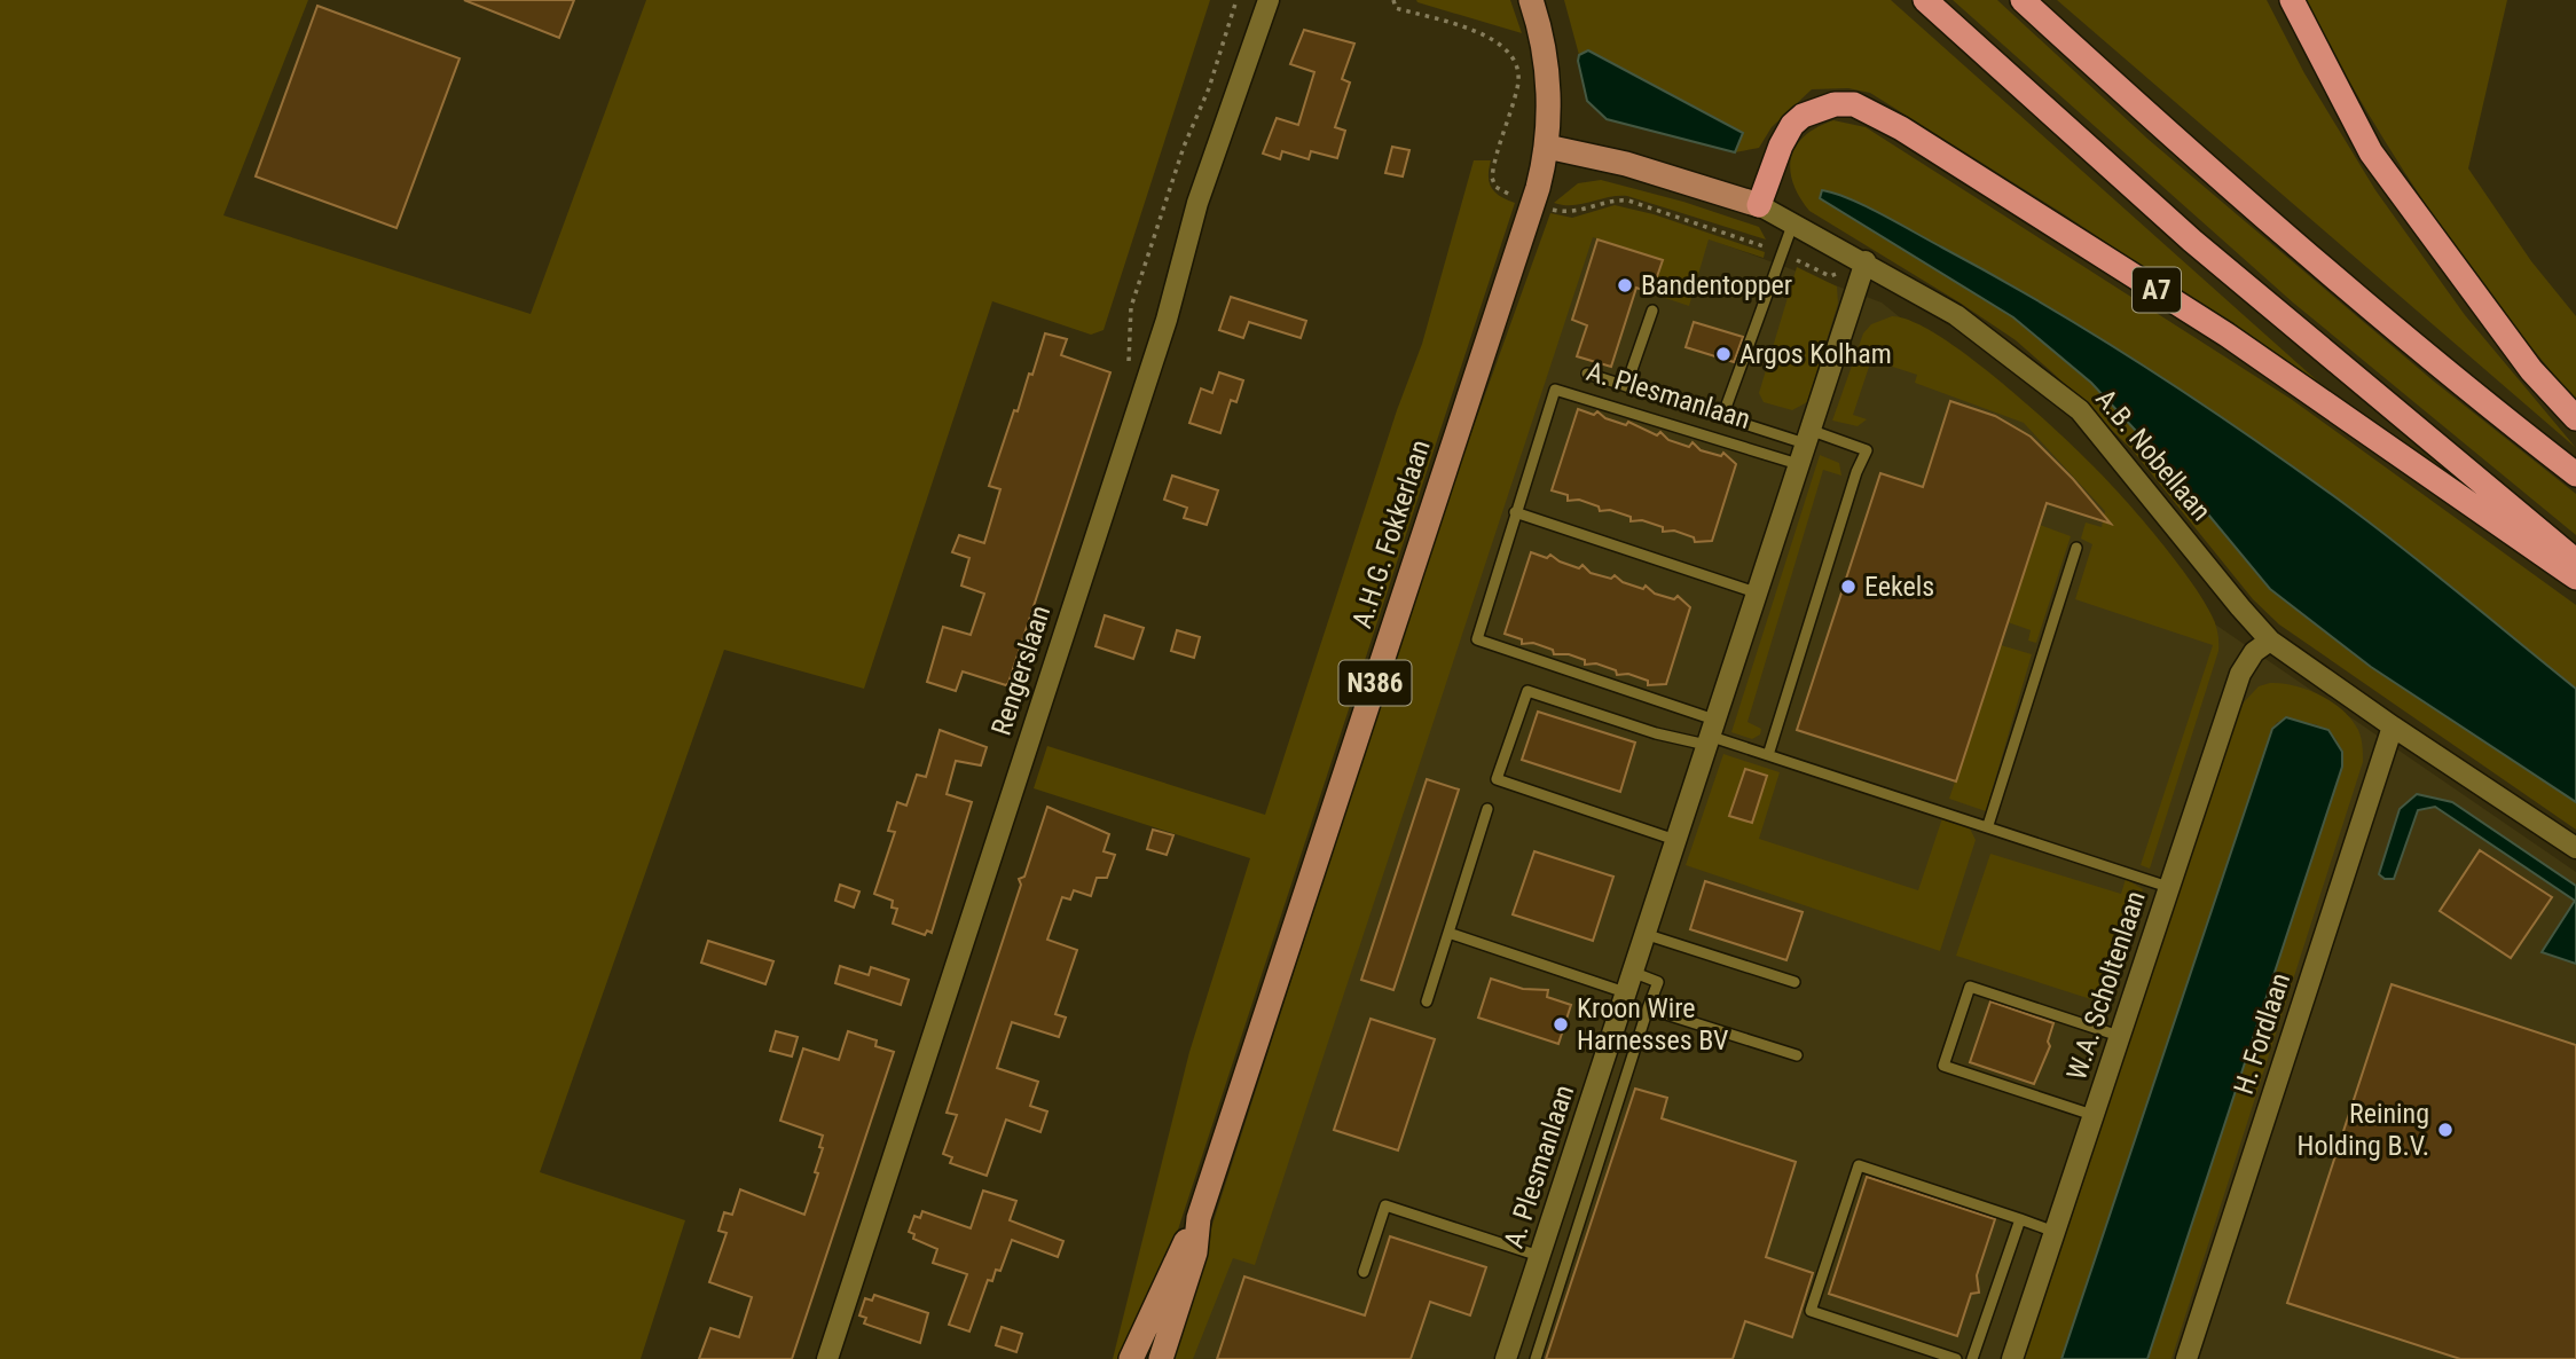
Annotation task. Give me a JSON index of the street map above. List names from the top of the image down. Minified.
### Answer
{"streets":{"highway":["A7"],"main road":["A.B. Nobellaan","A.H.G. Fokkerlaan","N386"],"street":["A. Plesmanlaan","Rengerslaan","W.A. Scholtenlaan","H. Fordlaan"]},"crossings":[["A7","A.B. Nobellaan"],["A. Plesmanlaan","A.B. Nobellaan"],["A.B. Nobellaan","A.H.G. Fokkerlaan"],["A.B. Nobellaan","W.A. Scholtenlaan"],["A.B. Nobellaan","H. Fordlaan"]],"places":["Bandentopper","Argos Kolham","Eekels","Kroon Wire Harnesses BV","Reining Holding B.V."]}
